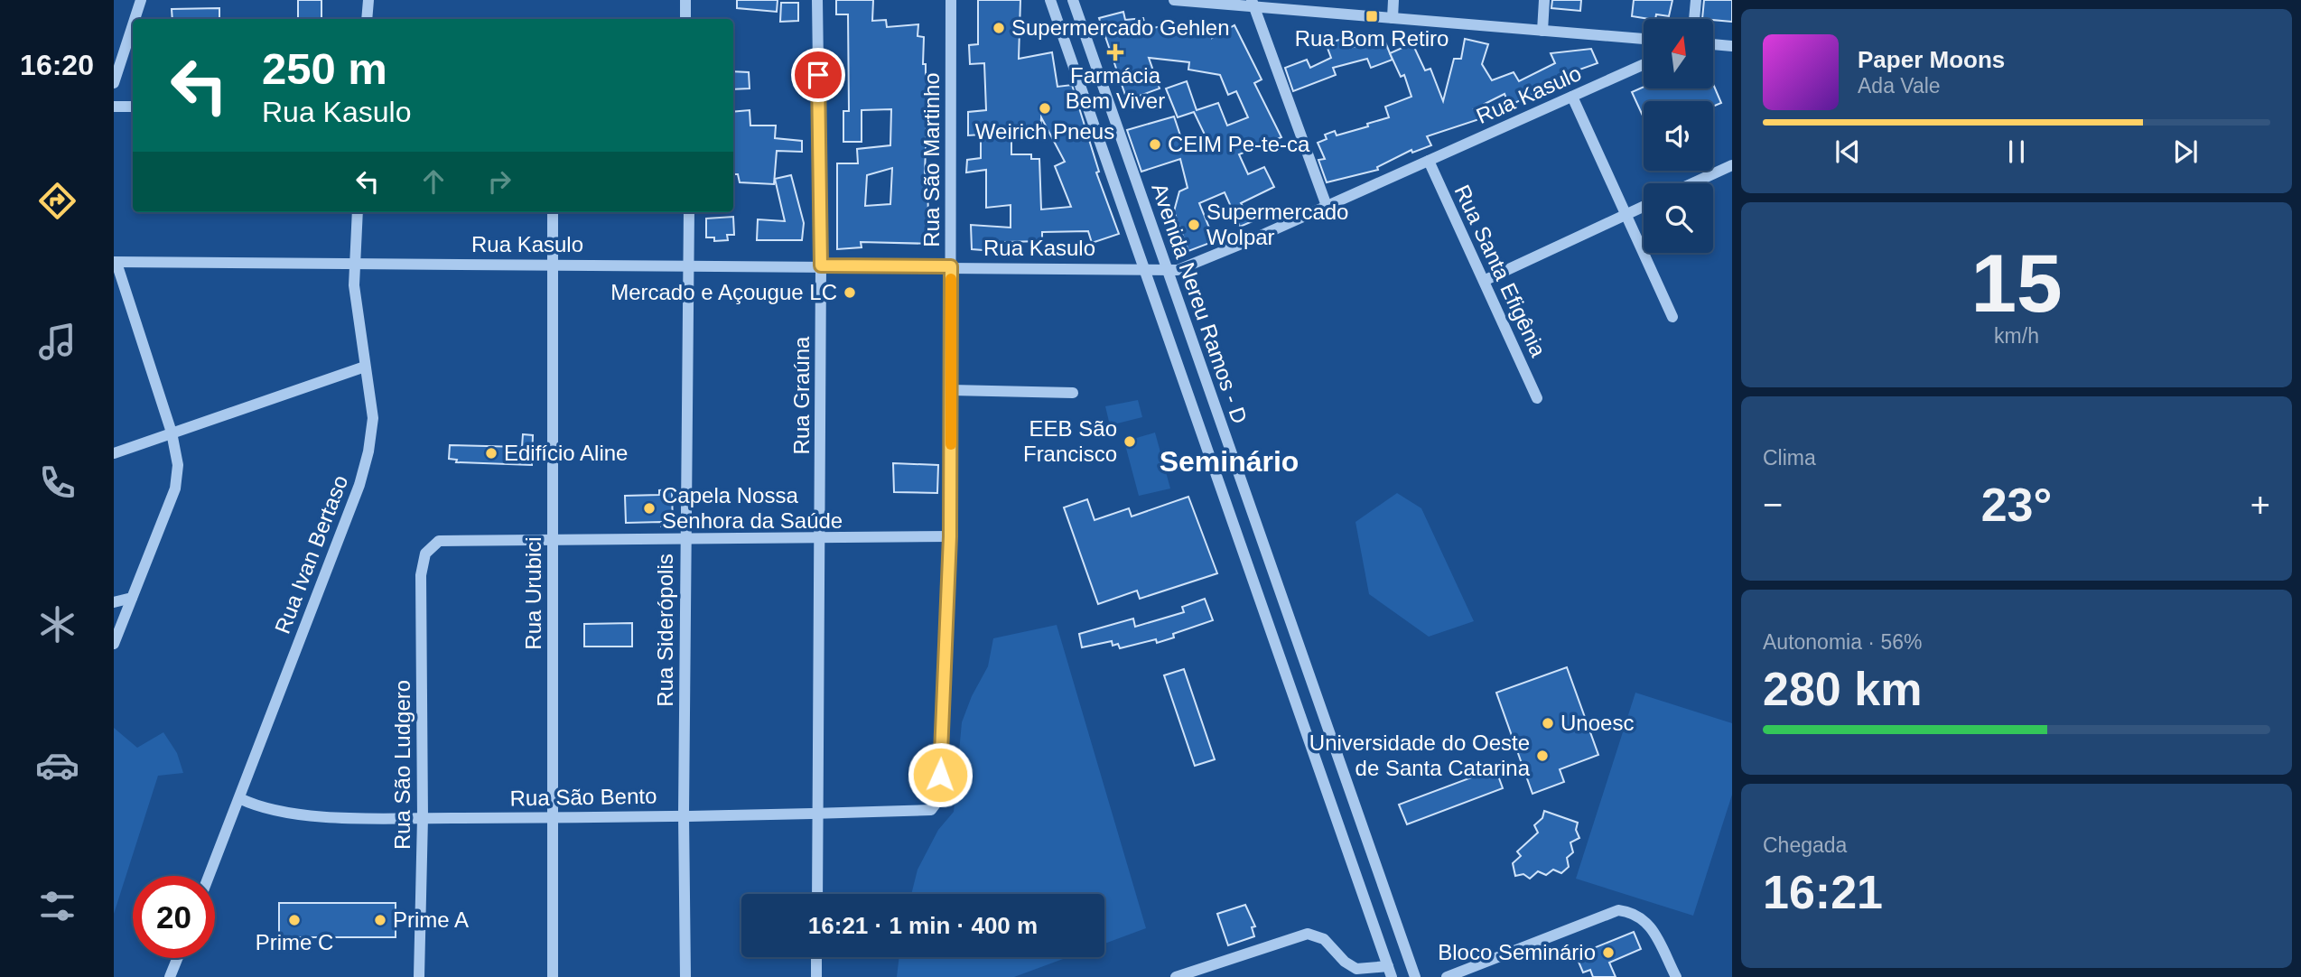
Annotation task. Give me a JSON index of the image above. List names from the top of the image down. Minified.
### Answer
{"streets":{"street":["Rua Kasulo","Rua São Martinho","Rua Santa Efigênia","Avenida Nereu Ramos - D","Rua Graúna","Rua Ivan Bertaso","Rua Urubici","Rua Siderópolis","Rua São Ludgero","Rua São Bento"]},"crossings":[["Rua Kasulo","Rua São Martinho"],["Rua Kasulo","Rua Santa Efigênia"],["Rua Kasulo","Avenida Nereu Ramos - D"],["Rua Kasulo","Rua Graúna"],["Rua Kasulo","Rua Ivan Bertaso"],["Rua Kasulo","Rua Urubici"],["Rua Kasulo","Rua Siderópolis"],["Rua São Martinho","Rua São Bento"],["Rua Graúna","Rua São Bento"],["Rua Ivan Bertaso","Rua São Bento"],["Rua Urubici","Rua São Ludgero"],["Rua Urubici","Rua São Bento"],["Rua Siderópolis","Rua São Bento"],["Rua São Ludgero","Rua São Bento"]],"districts":["Seminário"],"places":{"transit":["Rua Bom Retiro"],"other":["Supermercado Gehlen","Weirich Pneus","CEIM Pe-te-ca","Supermercado Wolpar","Mercado e Açougue LC","EEB São Francisco","Edifício Aline","Capela Nossa Senhora da Saúde","Unoesc","Universidade do Oeste de Santa Catarina","Prime C","Prime A","Bloco Seminário"],"health":["Farmácia Bem Viver"]},"north":"top","page":{"tabs":"16:20","turn":["250 m","Rua Kasulo"],"song":["Paper Moons","Ada Vale"],"tile":[["15","km/h"],"Clima",["Autonomia · 56%","280 km"],["Chegada","16:21"]],"heat":["−","23°","+"],"limit":"20","trip":"16:21 · 1 min · 400 m"}}
